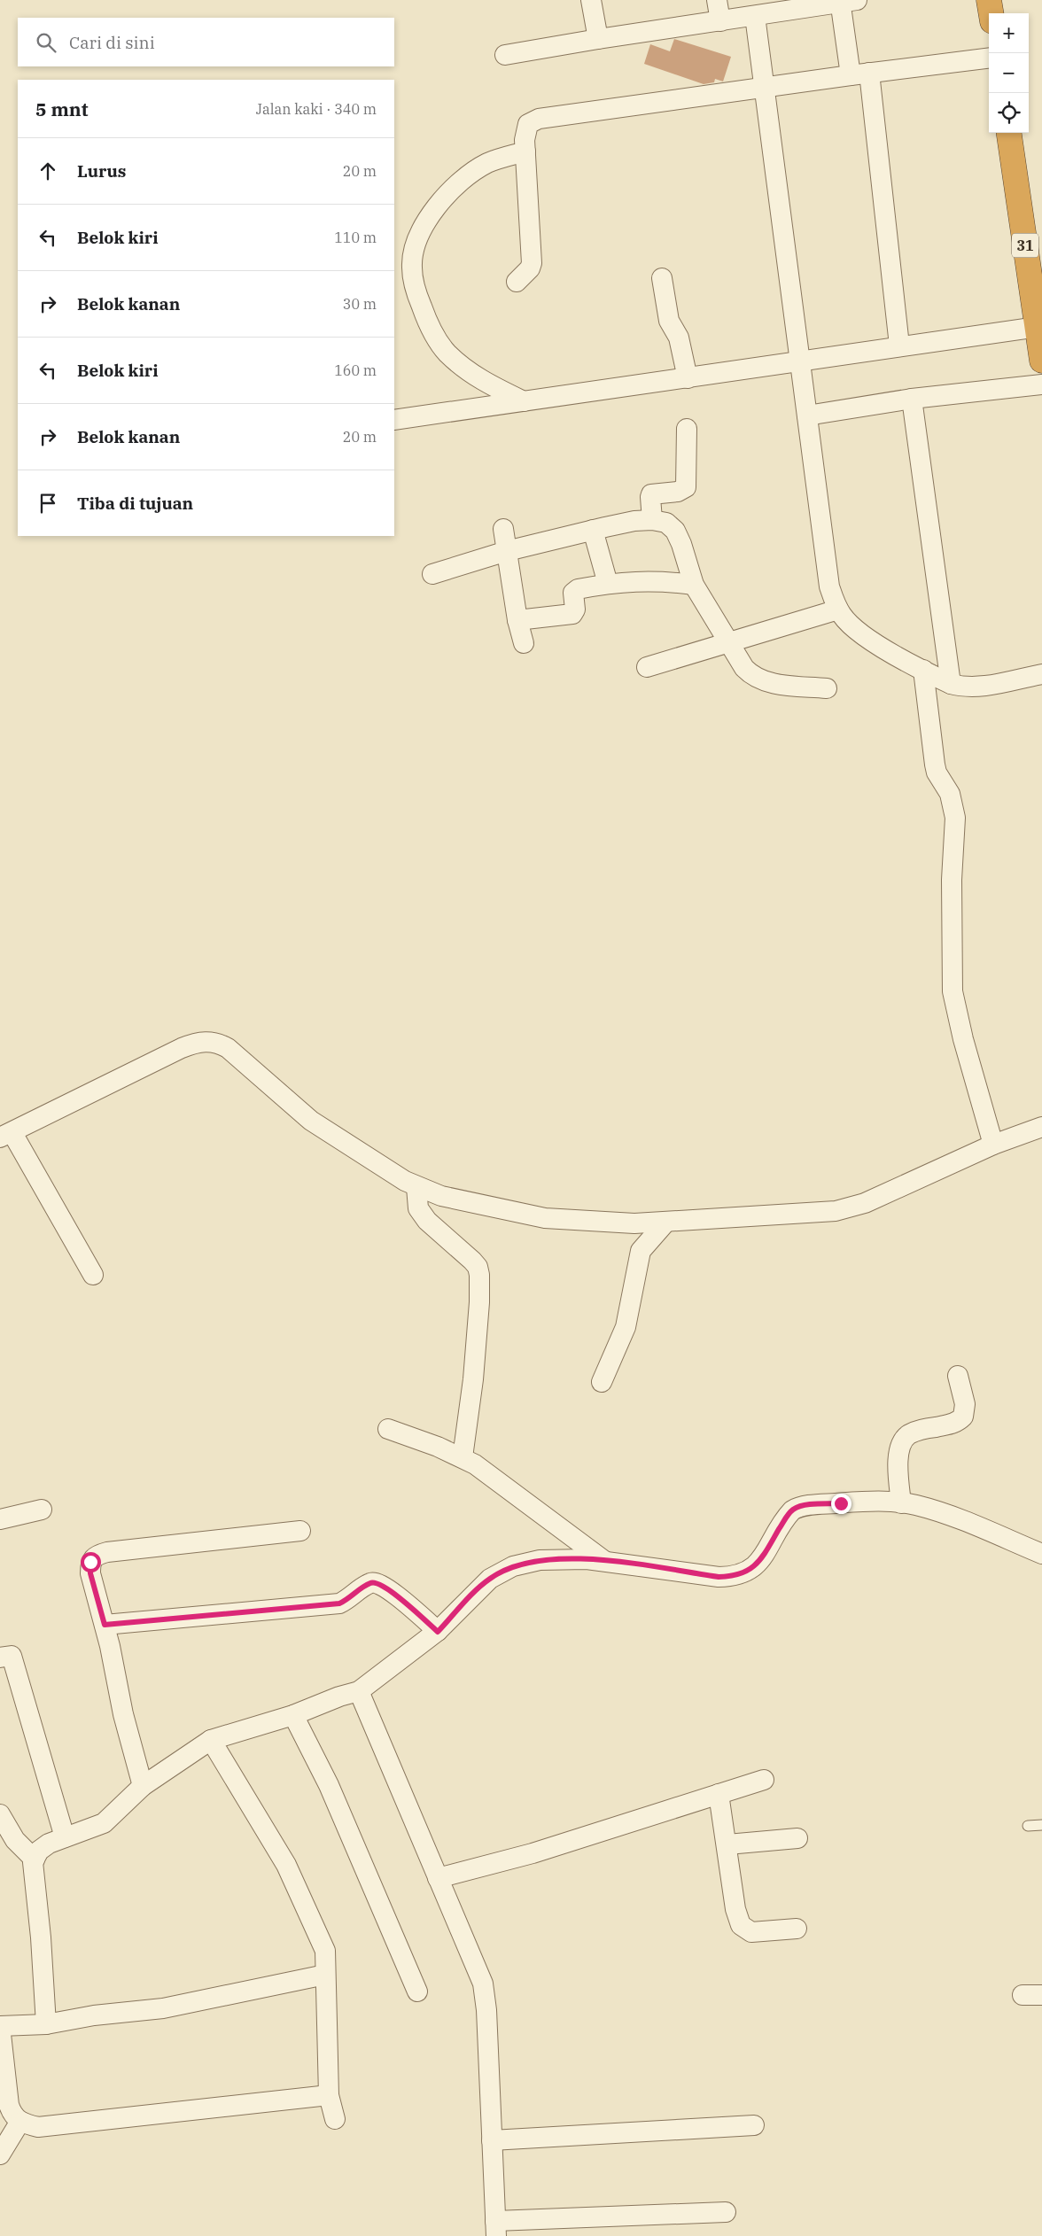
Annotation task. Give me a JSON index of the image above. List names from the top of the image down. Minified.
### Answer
{"streets":{"highway":["31"]},"page":{"map_buttons":["+","−"],"search":"Cari di sini","heading":["5 mnt","Jalan kaki · 340 m"],"list":[["Lurus","20 m"],["Belok kiri","110 m"],["Belok kanan","30 m"],["Belok kiri","160 m"],["Belok kanan","20 m"],"Tiba di tujuan"]}}
